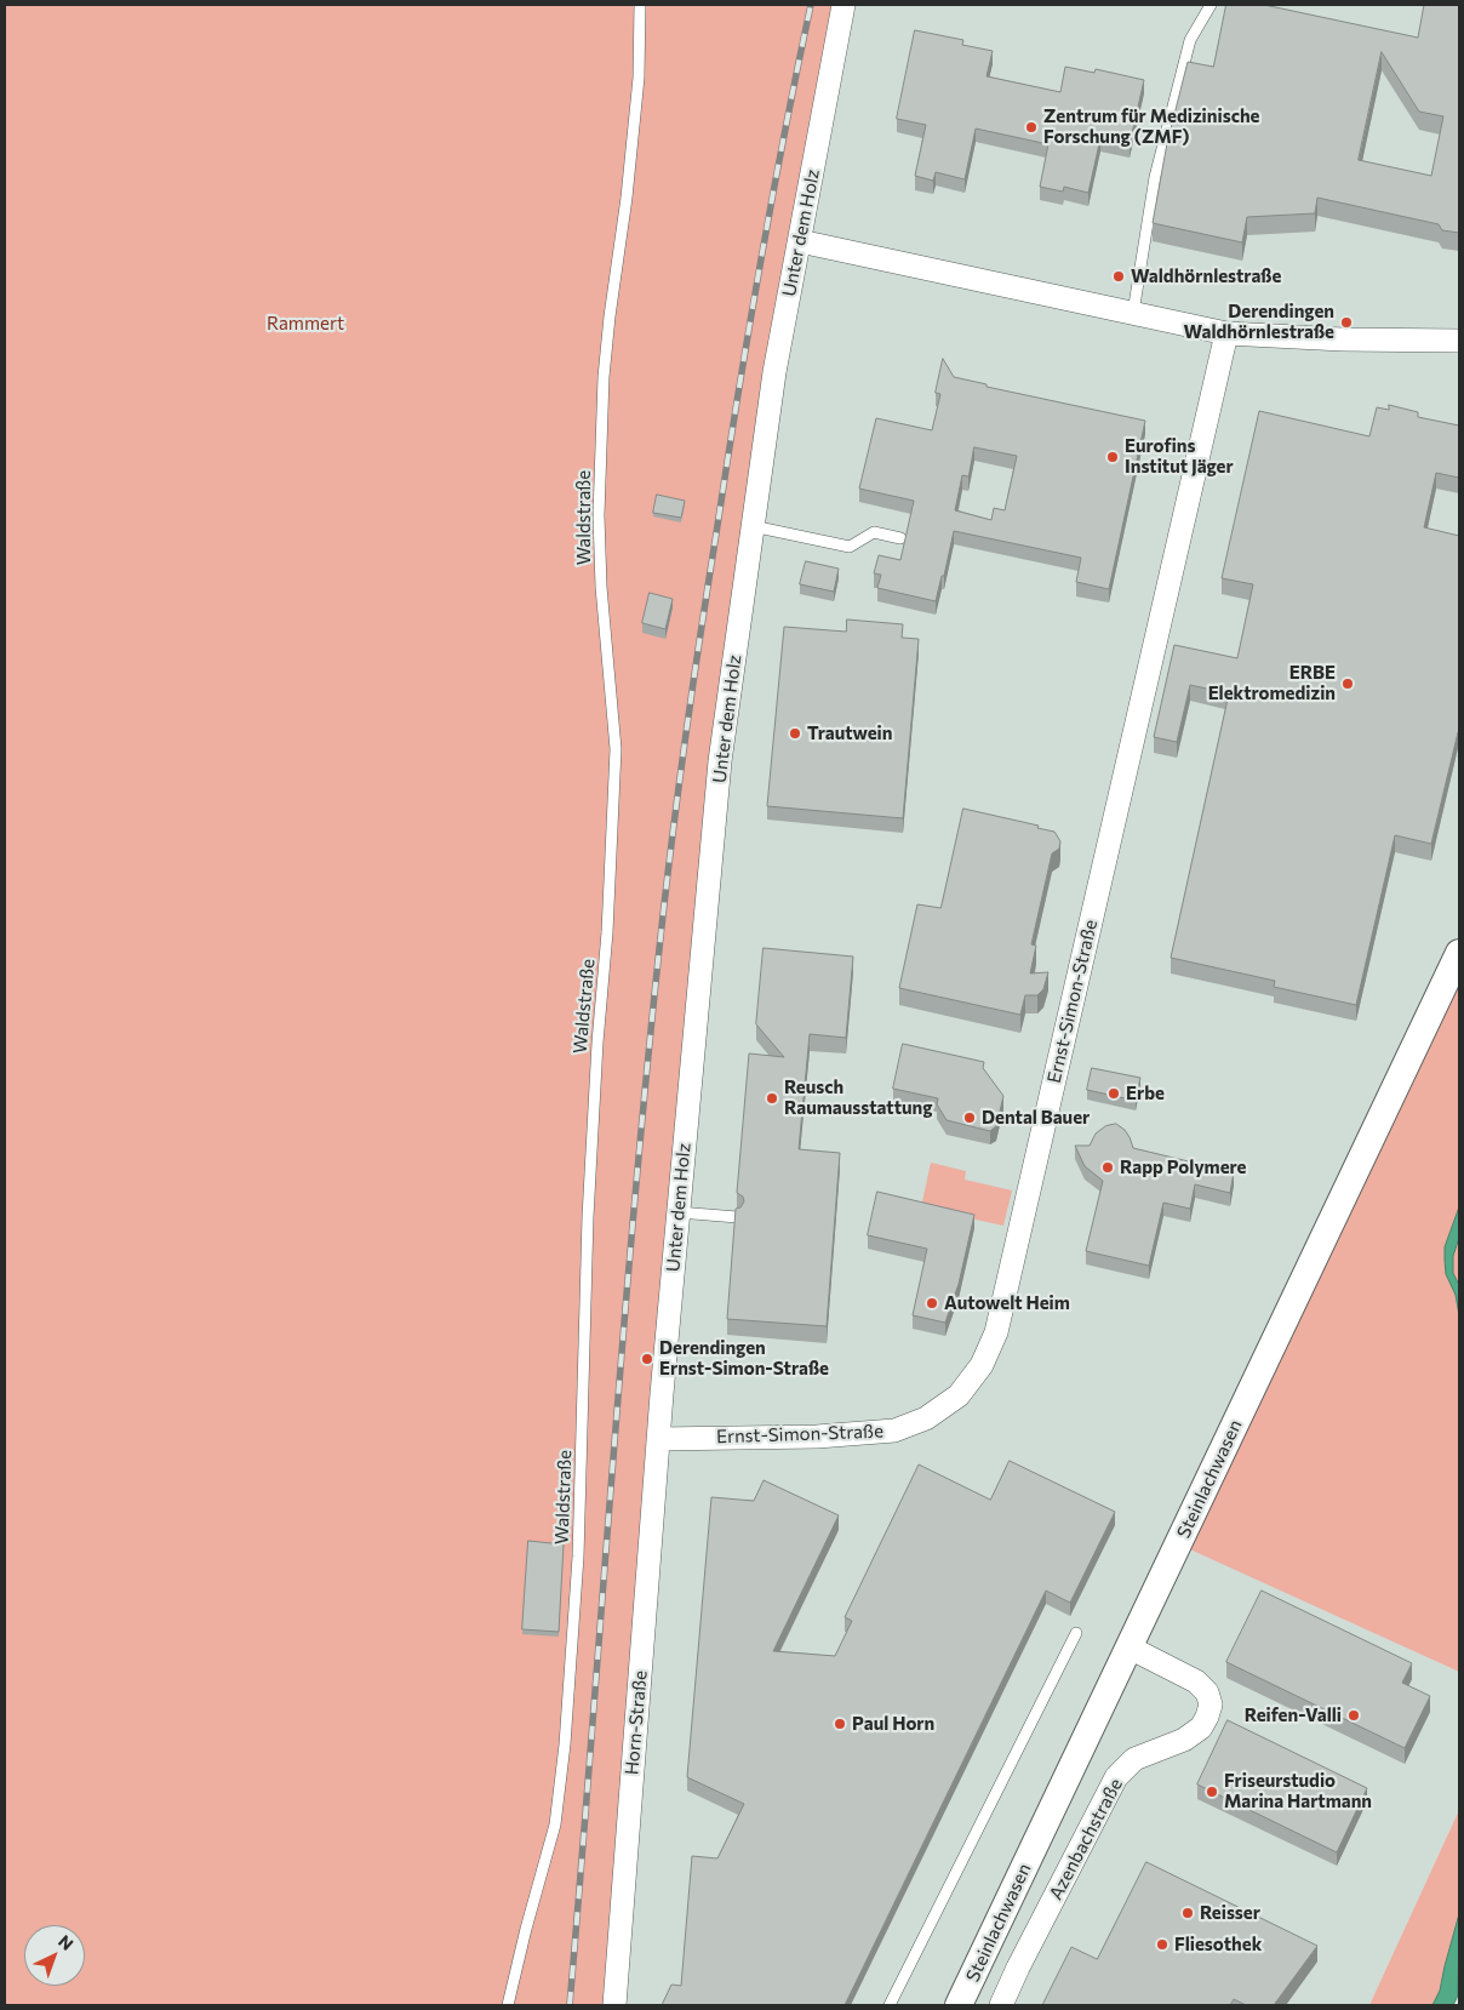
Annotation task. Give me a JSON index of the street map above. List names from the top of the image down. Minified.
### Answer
{"streets":{"street":["Unter dem Holz","Ernst-Simon-Straße","Steinlachwasen","Horn-Straße","Azenbachstraße"],"lane":["Waldstraße"]},"crossings":[["Unter dem Holz","Ernst-Simon-Straße"],["Unter dem Holz","Horn-Straße"],["Ernst-Simon-Straße","Horn-Straße"],["Steinlachwasen","Azenbachstraße"]],"parks":["Rammert"],"places":["Zentrum für Medizinische Forschung (ZMF)","Waldhörnlestraße","Derendingen Waldhörnlestraße","Eurofins Institut Jäger","ERBE Elektromedizin","Trautwein","Erbe","Reusch Raumausstattung","Dental Bauer","Rapp Polymere","Autowelt Heim","Derendingen Ernst-Simon-Straße","Reifen-Valli","Paul Horn","Friseurstudio Marina Hartmann","Reisser","Fliesothek"],"north":"top right"}
